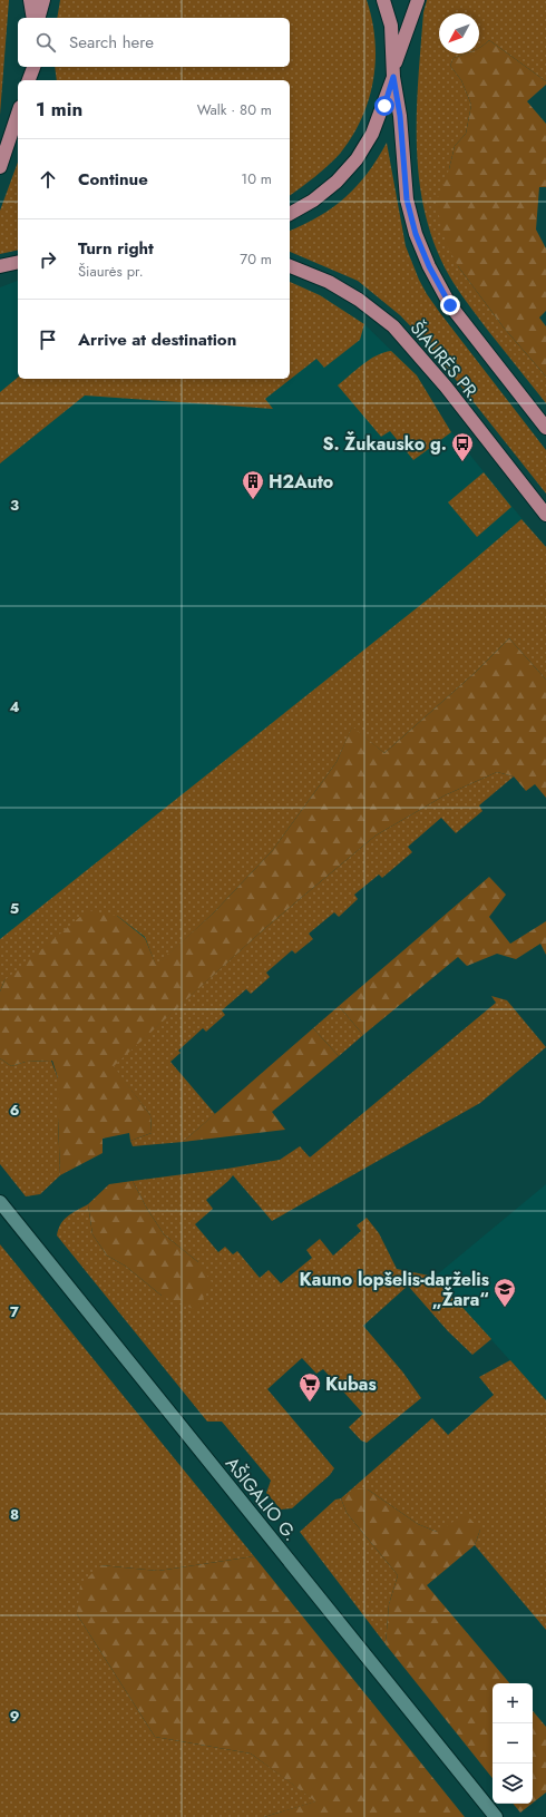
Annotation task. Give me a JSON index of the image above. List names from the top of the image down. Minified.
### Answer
{"streets":{"main road":["ŠIAURĖS PR."],"street":["AŠIGALIO G."]},"places":{"bus stop":["S. Žukausko g."],"building":["H2Auto"],"school or university":["Kauno lopšelis-darželis „Žara“"],"supermarket":["Kubas"]},"north":"bottom left","page":{"search":"Search here","heading":["1 min","Walk · 80 m"],"list":[["Continue","10 m"],["Turn right","Šiaurės pr.","70 m"],"Arrive at destination"],"map_buttons":["+","−"]},"grid":{"rows":["3","4","5","6","7","8","9"]}}
